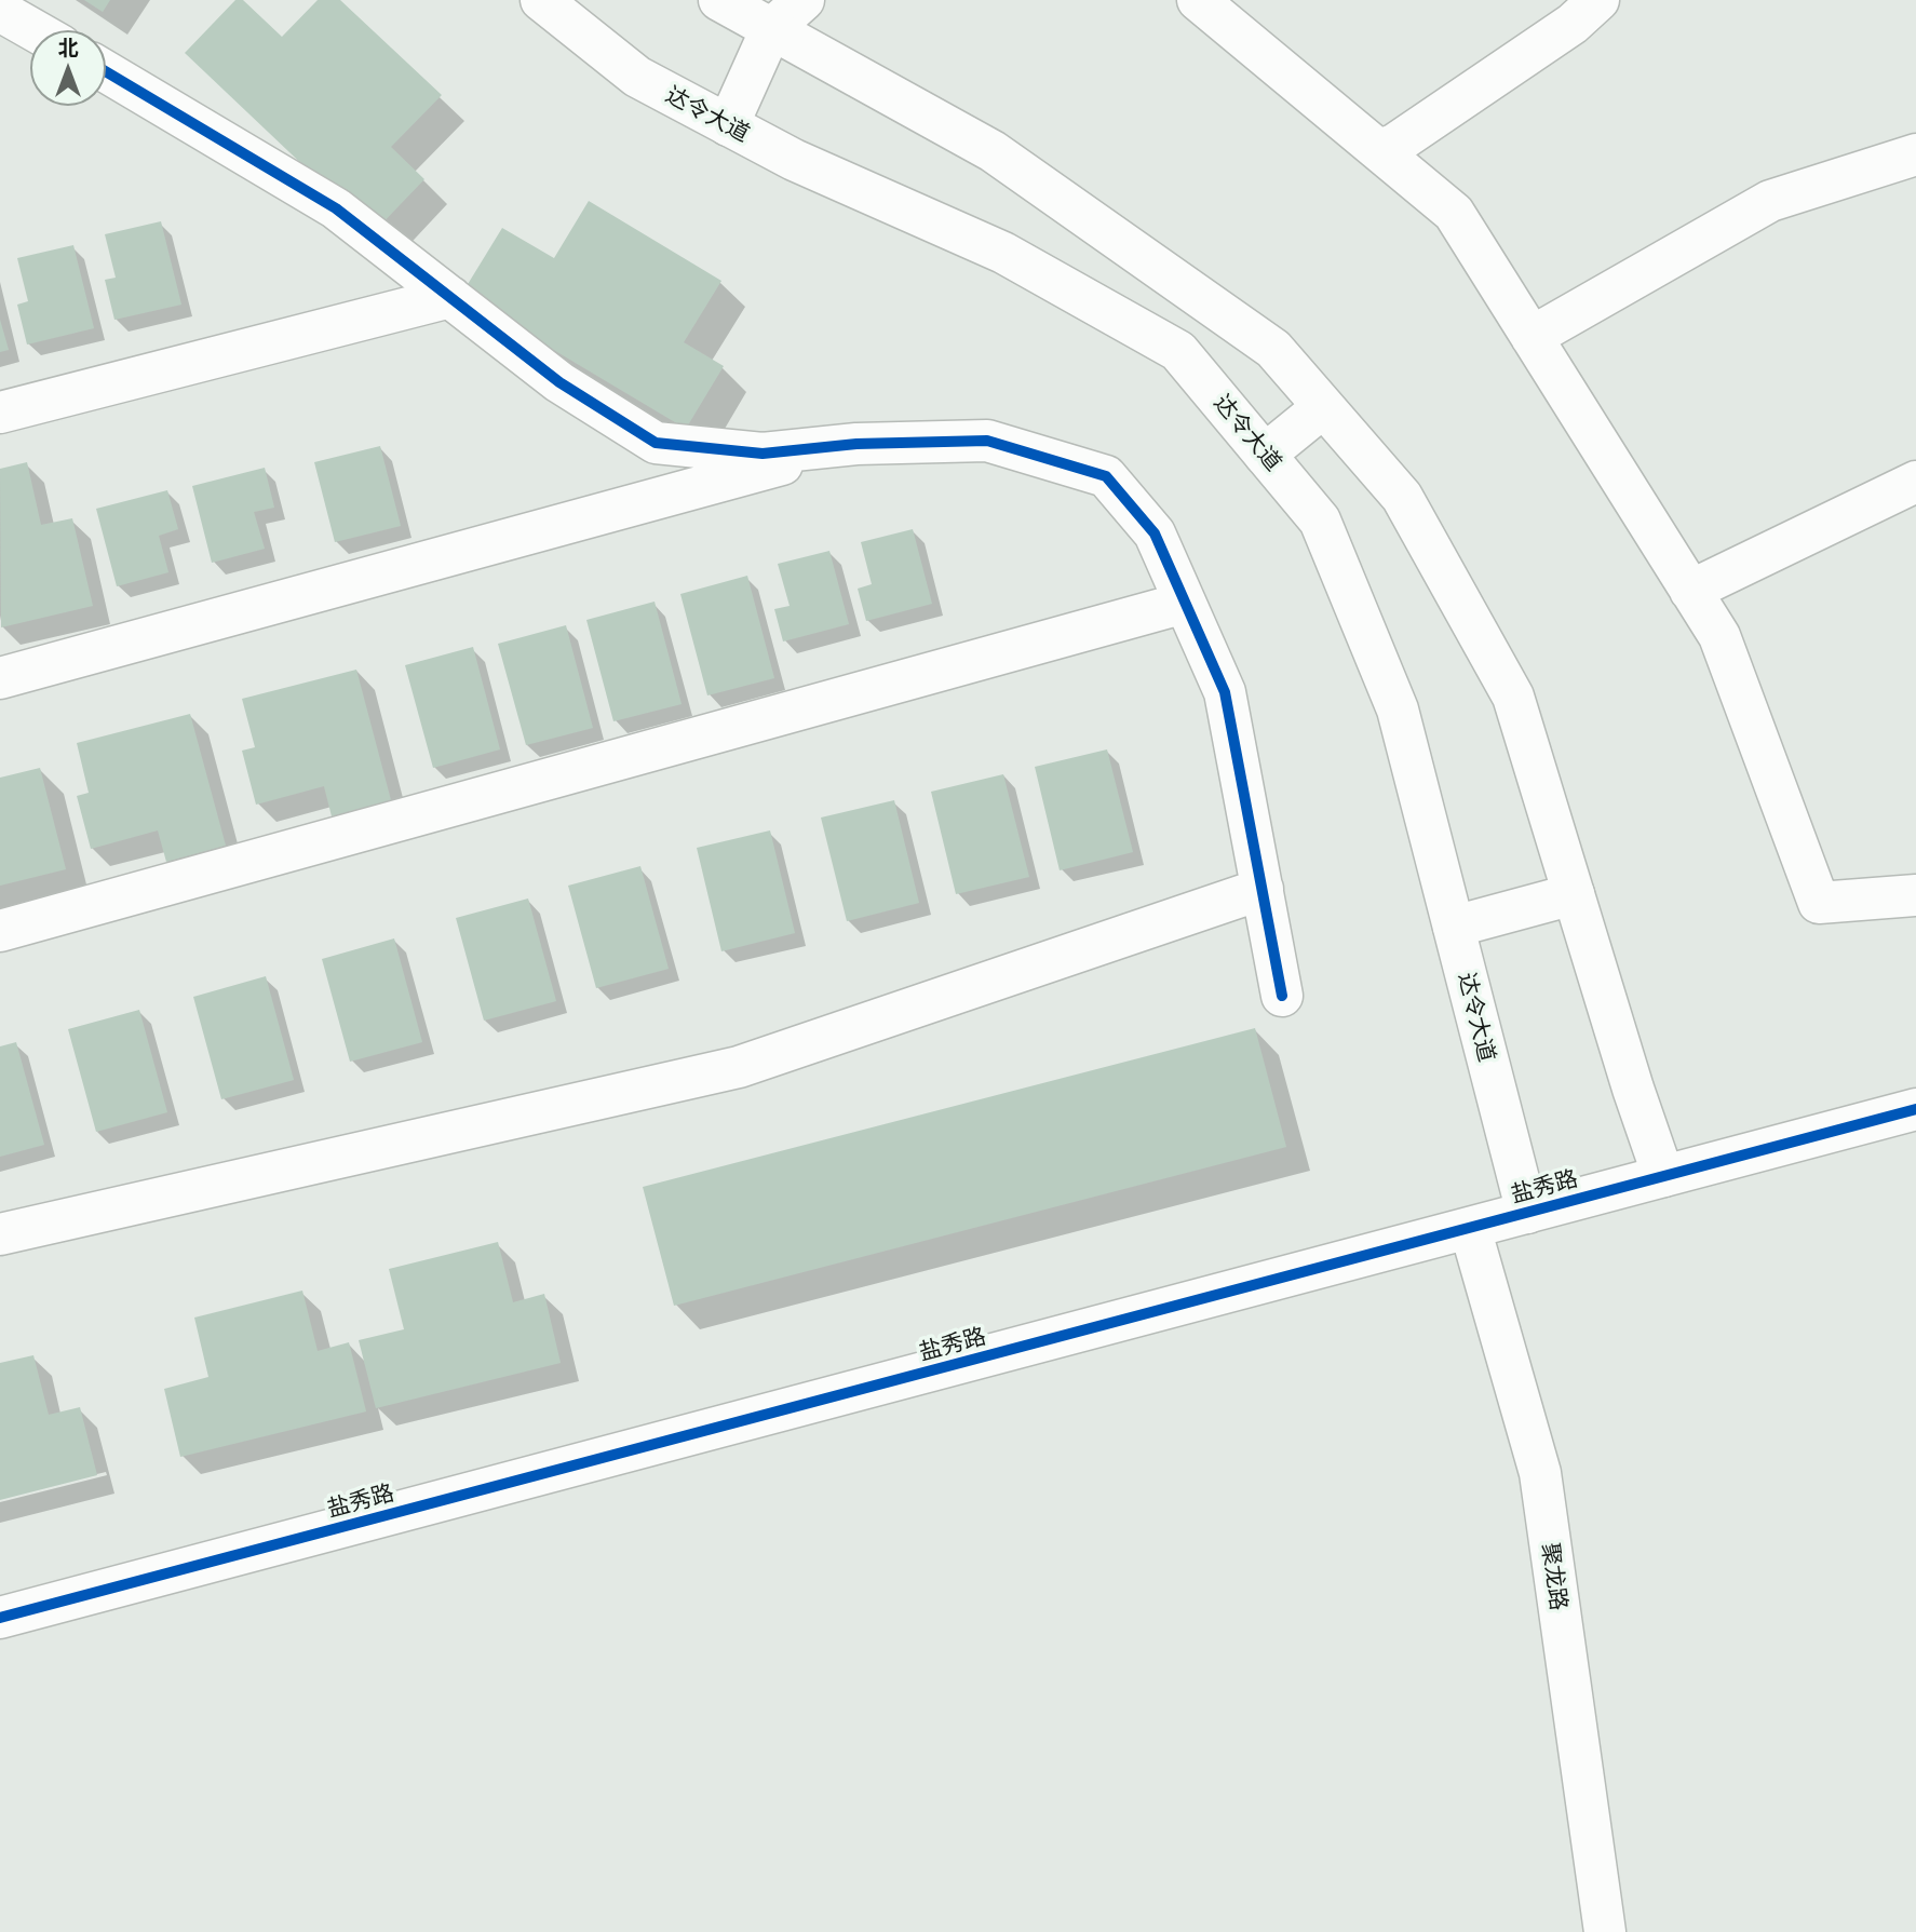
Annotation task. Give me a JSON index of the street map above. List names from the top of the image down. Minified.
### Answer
{"streets":{"street":["达令大道","盐秀路","聚龙路"]},"crossings":[["达令大道","盐秀路"],["盐秀路","聚龙路"]],"north":"top"}
